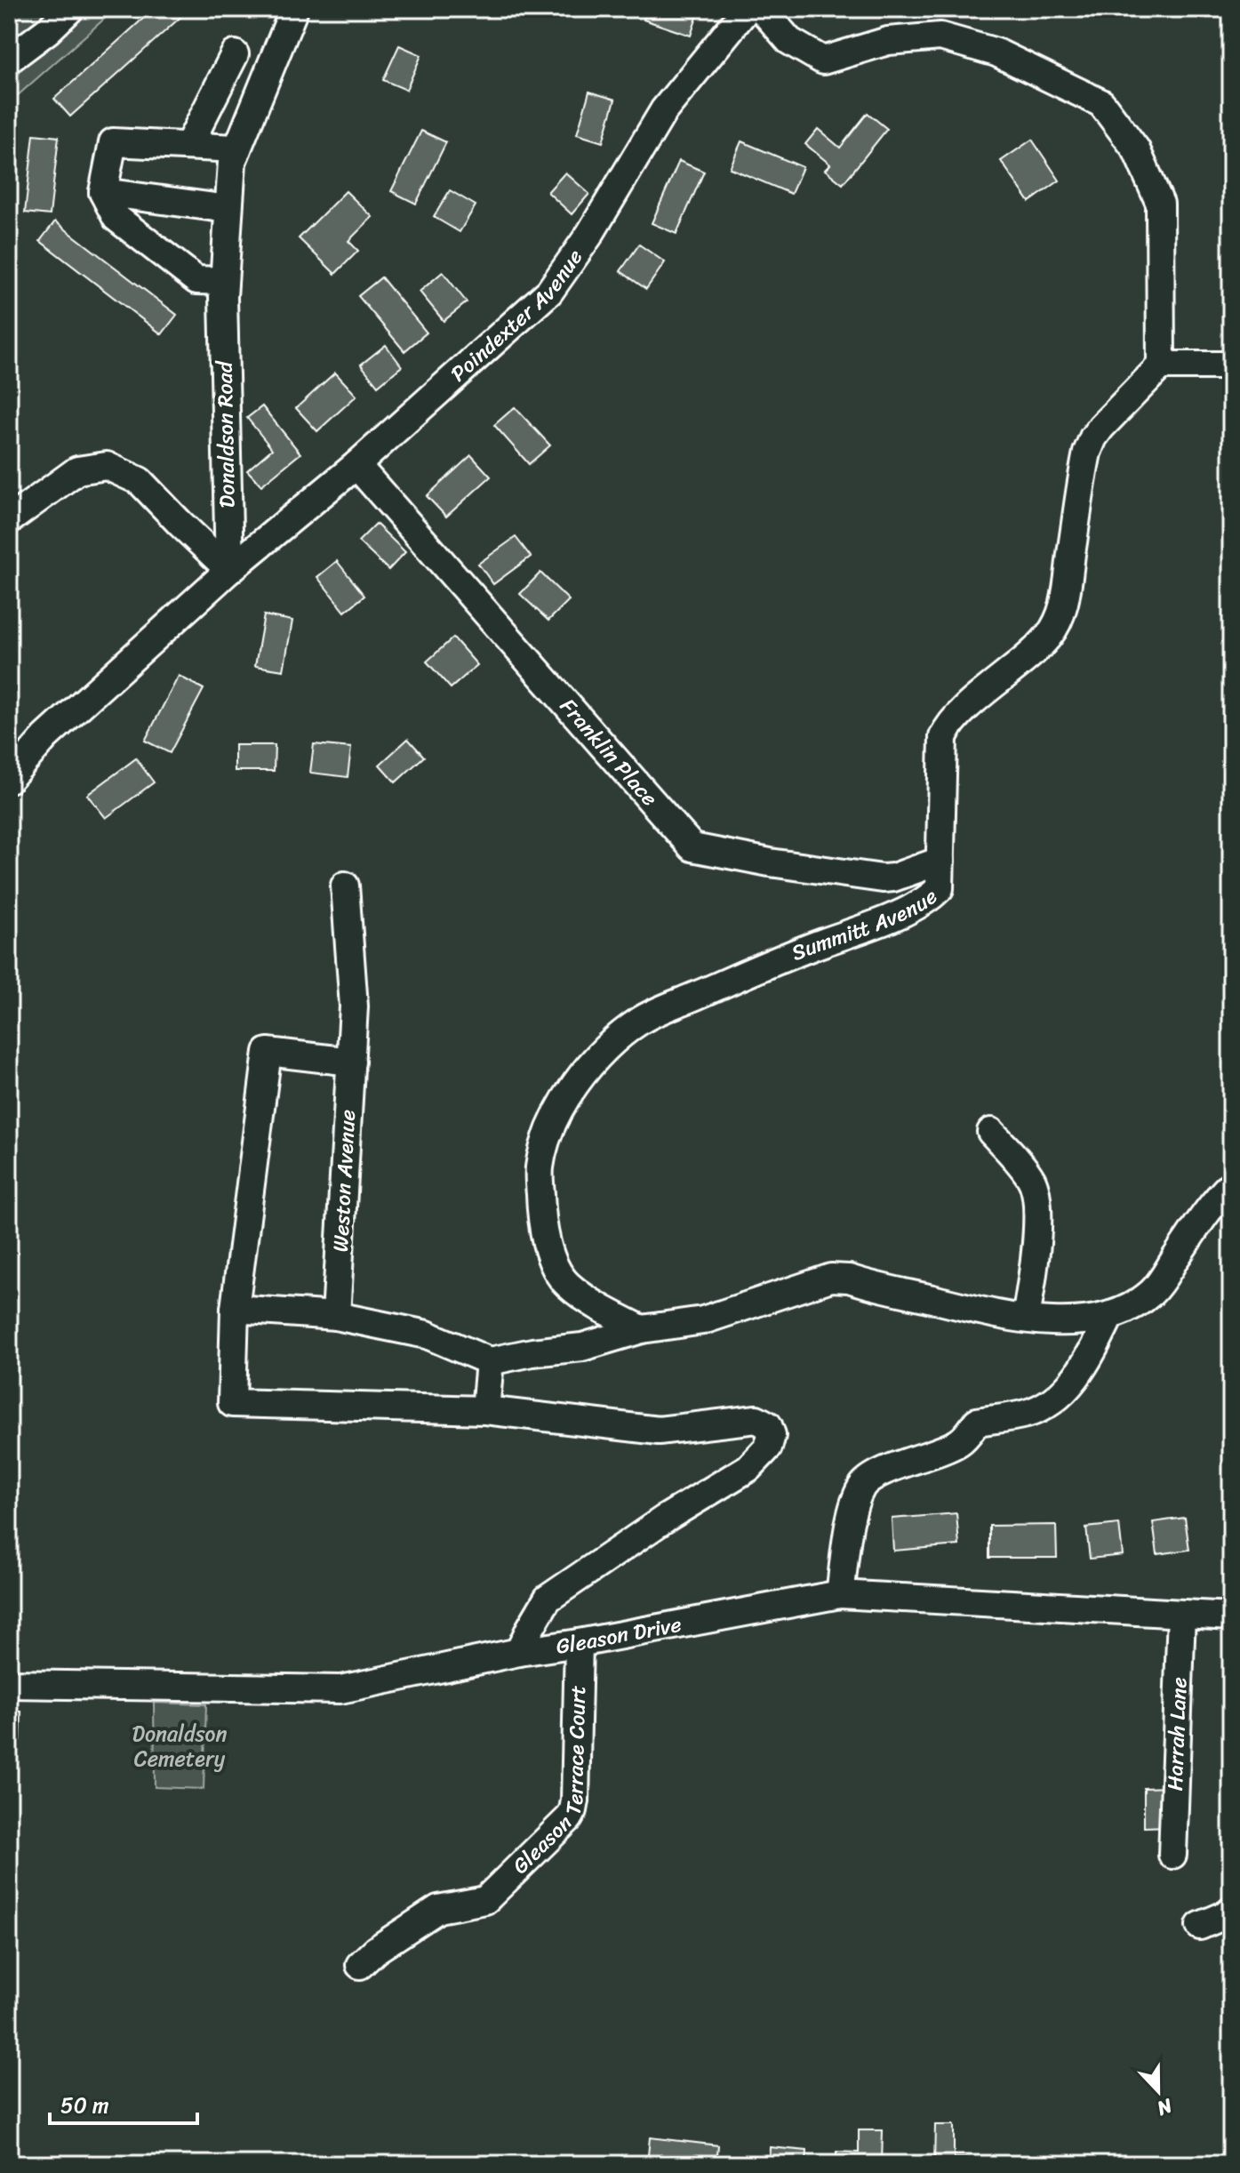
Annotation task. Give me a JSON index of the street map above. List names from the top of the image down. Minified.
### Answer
{"streets":{"street":["Poindexter Avenue","Donaldson Road","Franklin Place","Summitt Avenue","Weston Avenue","Gleason Drive","Harrah Lane","Gleason Terrace Court"]},"crossings":[["Poindexter Avenue","Donaldson Road"],["Poindexter Avenue","Franklin Place"],["Franklin Place","Summitt Avenue"],["Gleason Drive","Harrah Lane"],["Gleason Drive","Gleason Terrace Court"]],"parks":["Donaldson Cemetery"],"scale_bar":"50 m","north":"bottom"}
